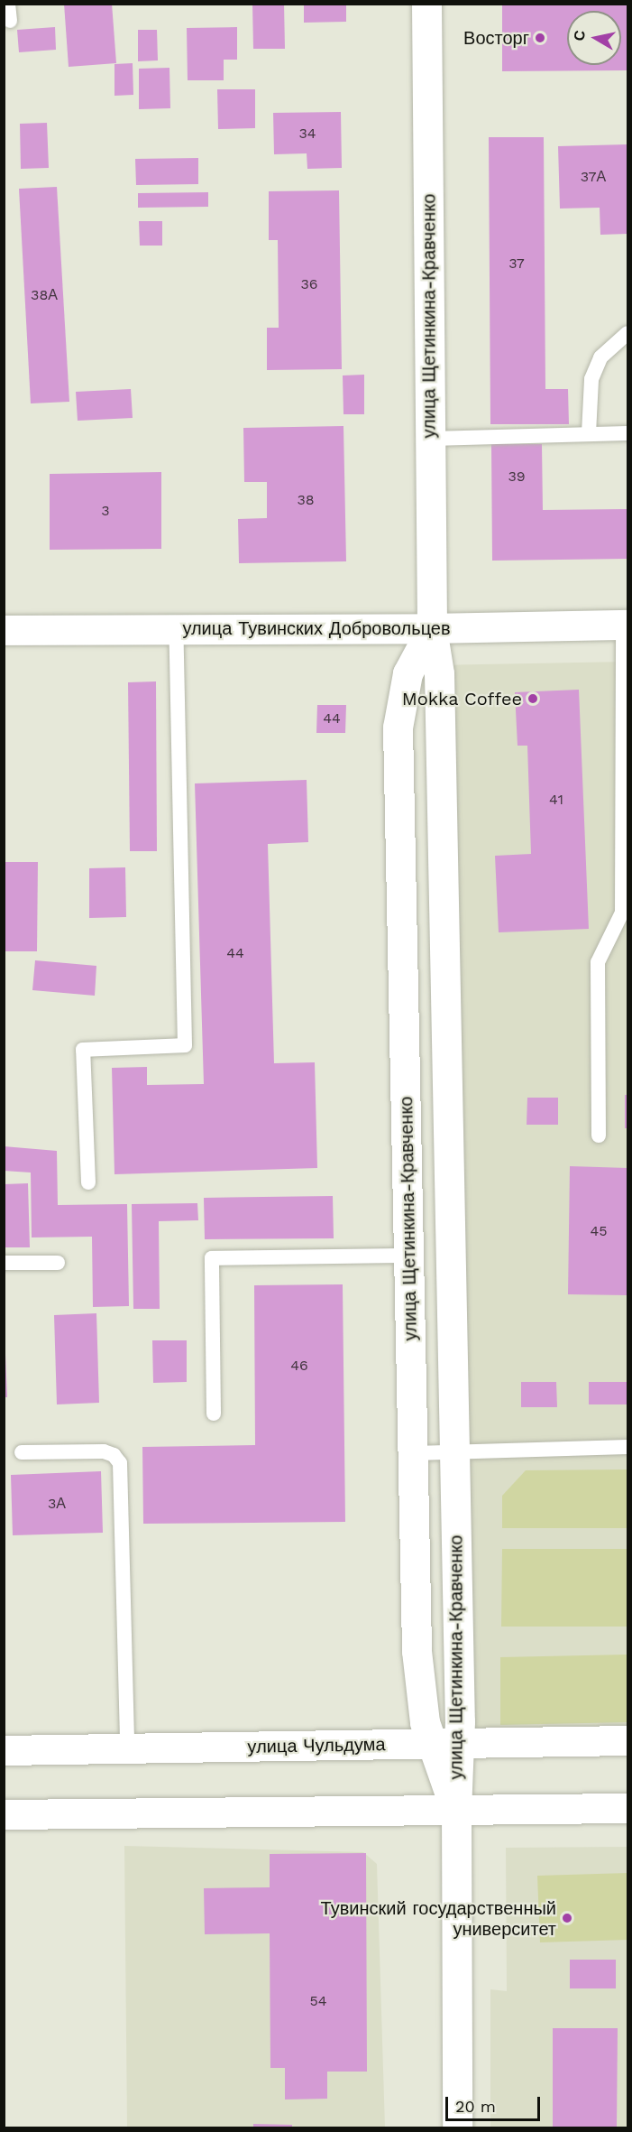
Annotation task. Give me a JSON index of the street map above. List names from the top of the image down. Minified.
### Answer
{"streets":{"street":["улица Щетинкина-Кравченко","улица Тувинских Добровольцев","улица Чульдума"]},"crossings":[["улица Щетинкина-Кравченко","улица Тувинских Добровольцев"],["улица Щетинкина-Кравченко","улица Чульдума"]],"places":["Восторг","Mokka Coffee","Тувинский государственный университет"],"house_numbers":["34","37А","37","36","38А","39","38","3","44","41","44","45","46","3А","54"],"scale_bar":"20 m","north":"left"}
